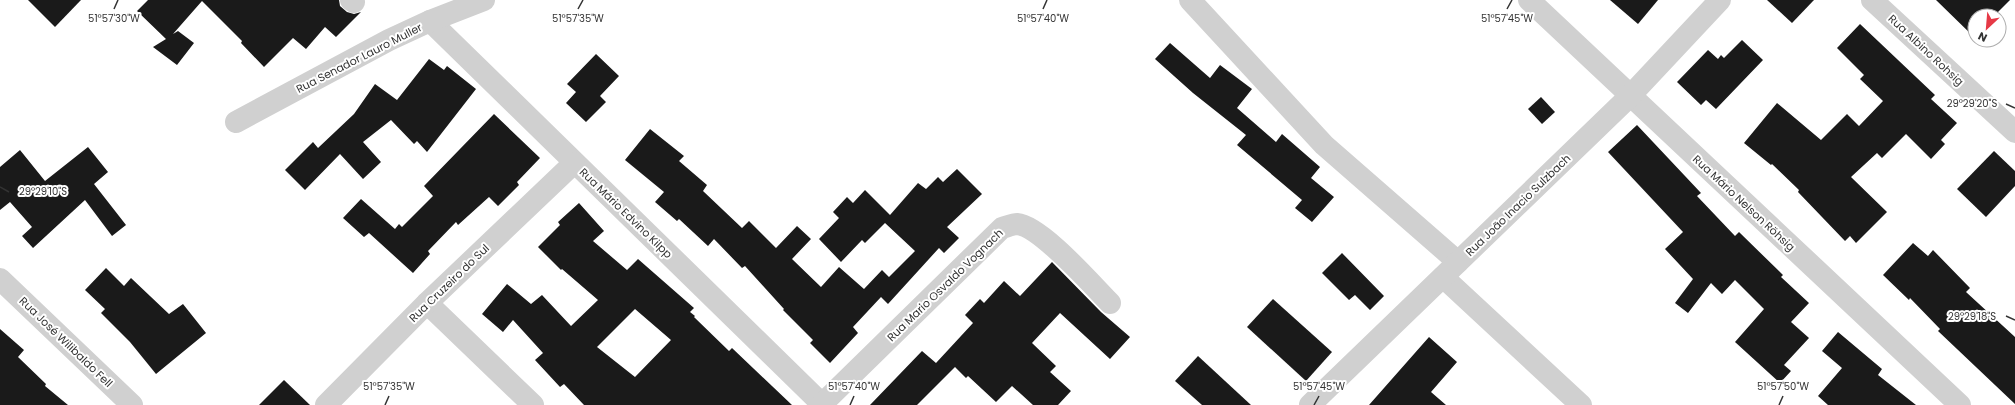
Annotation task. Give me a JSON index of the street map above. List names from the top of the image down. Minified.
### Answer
{"streets":{"street":["Rua Albino Rohsig","Rua Senador Lauro Muller","Rua Mário Nelson Röhsig","Rua João Inacio Sulzbach","Rua Mário Edvino Kilpp","Rua Cruzeiro do Sul","Rua Mario Osvaldo Vognach","Rua José Wilibaldo Fell"]},"crossings":[["Rua Senador Lauro Muller","Rua Mário Edvino Kilpp"],["Rua Mário Nelson Röhsig","Rua João Inacio Sulzbach"],["Rua Mário Edvino Kilpp","Rua Cruzeiro do Sul"],["Rua Mário Edvino Kilpp","Rua Mario Osvaldo Vognach"]],"north":"bottom left","coordinates":["51°57'30\"W","51°57'35\"W","51°57'40\"W","51°57'45\"W","29°29'20\"S","29°29'10\"S","29°29'18\"S","51°57'50\"W"]}
